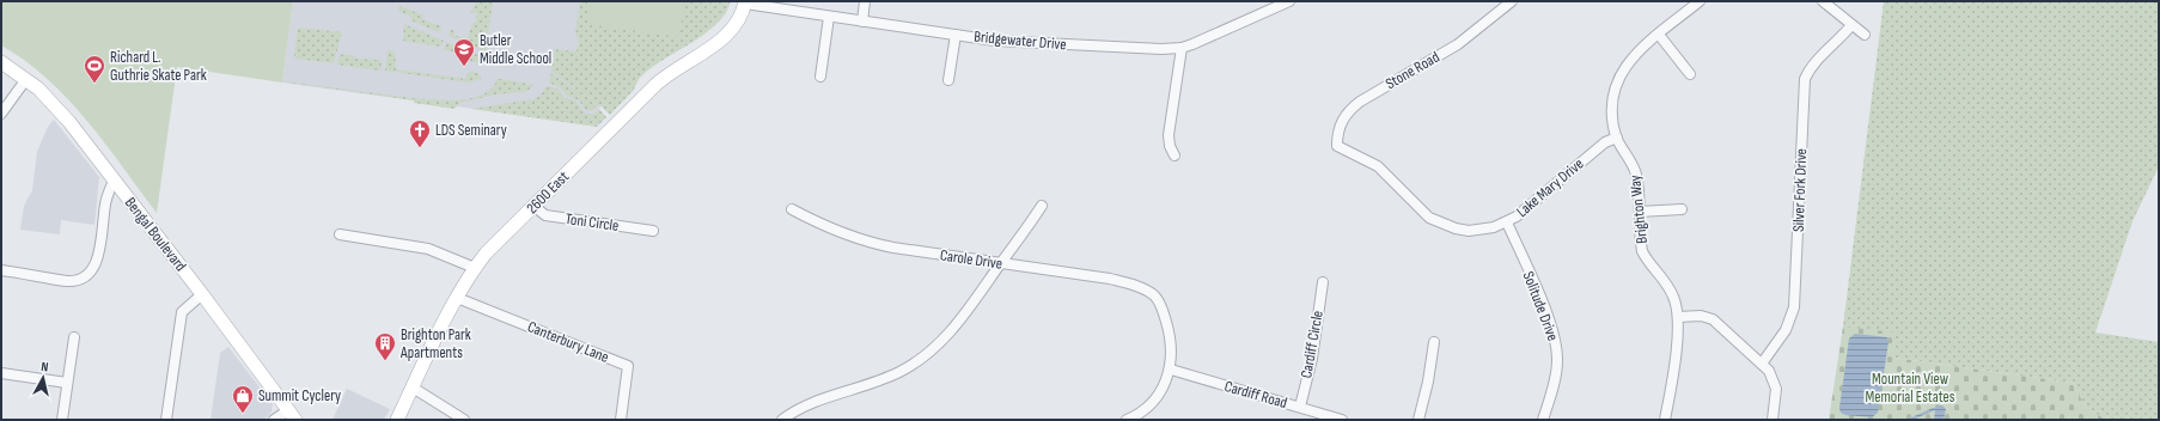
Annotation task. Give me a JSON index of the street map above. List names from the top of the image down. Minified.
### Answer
{"streets":{"street":["Bridgewater Drive","Stone Road","Lake Mary Drive","Silver Fork Drive","2600 East","Brighton Way","Toni Circle","Bengal Boulevard","Carole Drive","Solitude Drive","Canterbury Lane","Cardiff Circle","Cardiff Road"]},"crossings":[["Bridgewater Drive","2600 East"],["Stone Road","Lake Mary Drive"],["Lake Mary Drive","Brighton Way"],["Lake Mary Drive","Solitude Drive"],["2600 East","Toni Circle"],["2600 East","Canterbury Lane"],["Carole Drive","Cardiff Road"],["Cardiff Circle","Cardiff Road"]],"parks":["Mountain View Memorial Estates"],"places":{"school or university":["Butler Middle School"],"sports":["Richard L. Guthrie Skate Park"],"church":["LDS Seminary"],"building":["Brighton Park Apartments"],"shop":["Summit Cyclery"]},"north":"top"}
